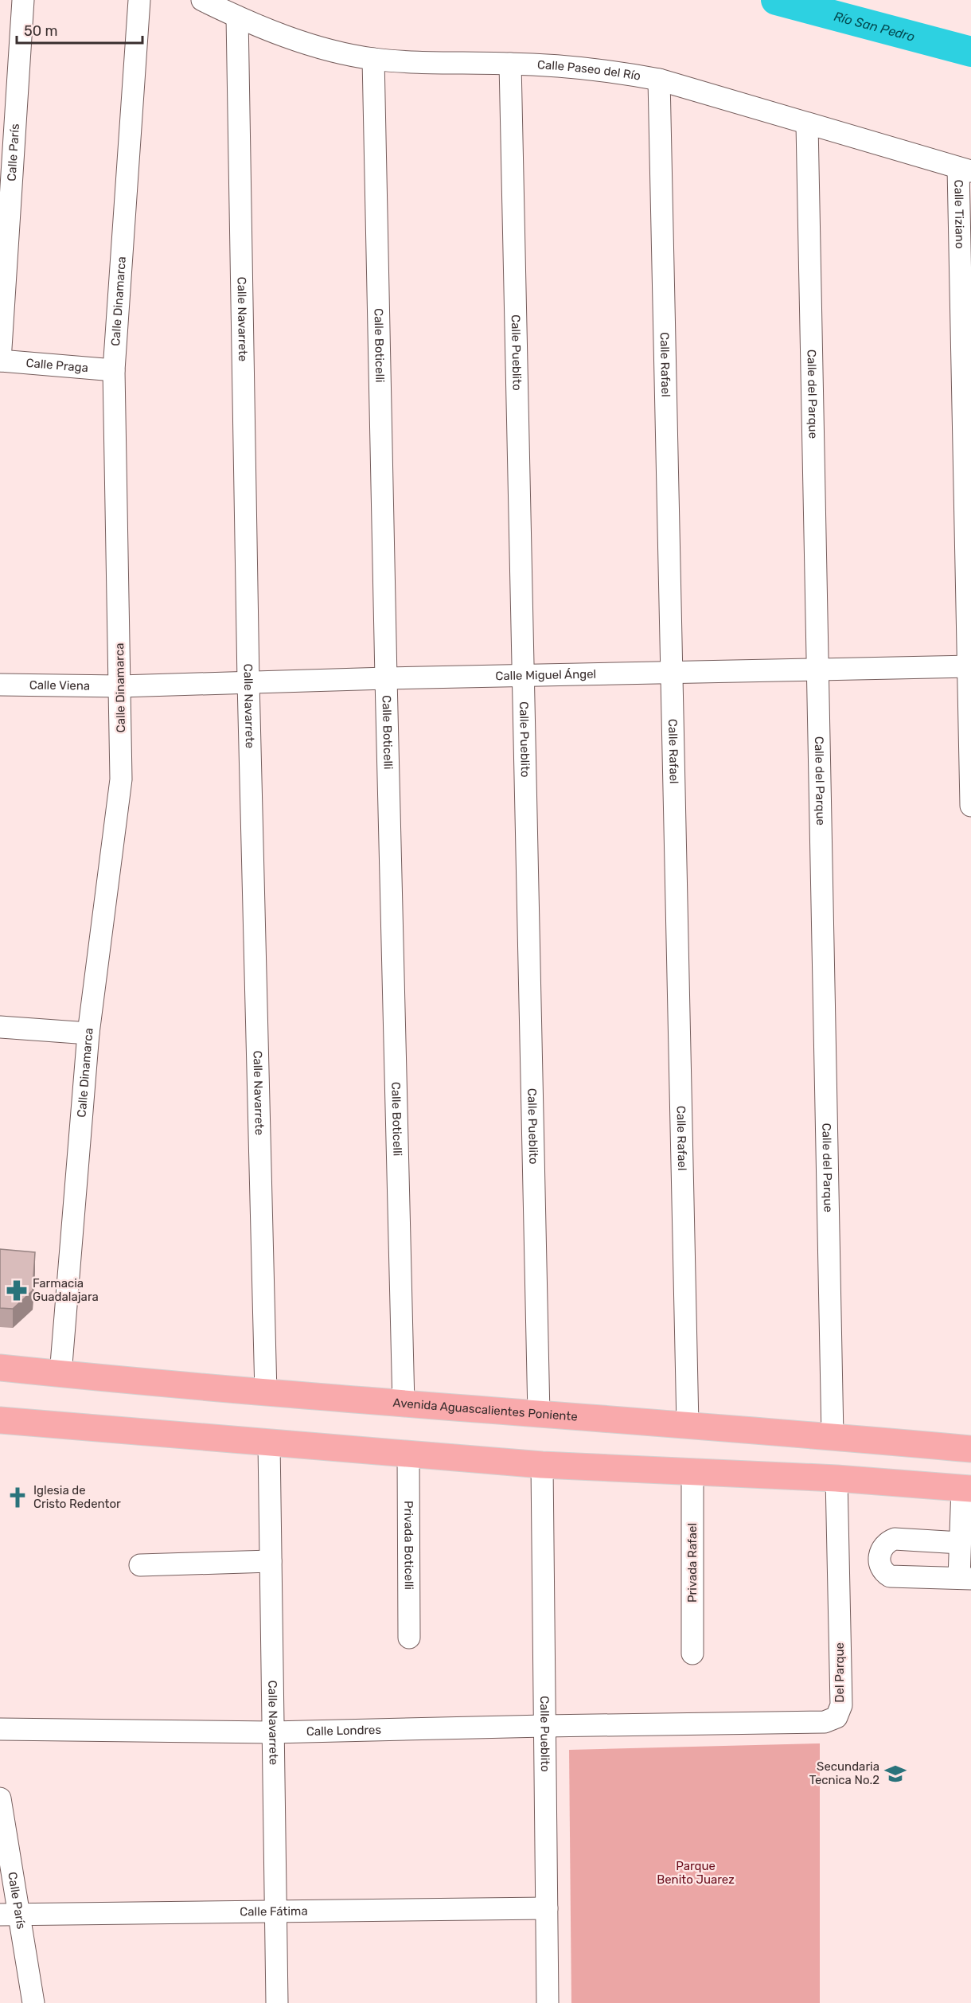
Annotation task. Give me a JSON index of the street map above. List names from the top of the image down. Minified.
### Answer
{"streets":{"main road":["Avenida Aguascalientes Poniente"],"street":["Calle Paseo del Río","Calle París","Calle Tiziano","Calle Dinamarca","Calle Navarrete","Calle Boticelli","Calle Pueblito","Calle Praga","Calle Rafael","Calle del Parque","Calle Miguel Ángel","Calle Viena","Privada Boticelli","Privada Rafael","Del Parque","Calle Londres","Calle Fátima"]},"crossings":[["Calle Paseo del Río","Calle Tiziano"],["Calle Paseo del Río","Calle Navarrete"],["Calle Paseo del Río","Calle Boticelli"],["Calle Paseo del Río","Calle Pueblito"],["Calle Paseo del Río","Calle Rafael"],["Calle Paseo del Río","Calle del Parque"],["Calle París","Calle Praga"],["Calle París","Calle Fátima"],["Calle Tiziano","Calle Miguel Ángel"],["Calle Dinamarca","Calle Praga"],["Calle Dinamarca","Calle Miguel Ángel"],["Calle Dinamarca","Calle Viena"],["Calle Dinamarca","Avenida Aguascalientes Poniente"],["Calle Navarrete","Calle Miguel Ángel"],["Calle Navarrete","Avenida Aguascalientes Poniente"],["Calle Navarrete","Calle Londres"],["Calle Navarrete","Calle Fátima"],["Calle Boticelli","Calle Miguel Ángel"],["Calle Boticelli","Avenida Aguascalientes Poniente"],["Calle Pueblito","Calle Miguel Ángel"],["Calle Pueblito","Avenida Aguascalientes Poniente"],["Calle Pueblito","Calle Londres"],["Calle Pueblito","Calle Fátima"],["Calle Rafael","Calle Miguel Ángel"],["Calle Rafael","Avenida Aguascalientes Poniente"],["Calle del Parque","Calle Miguel Ángel"],["Calle del Parque","Avenida Aguascalientes Poniente"],["Calle Miguel Ángel","Calle Viena"],["Del Parque","Calle Londres"]],"water":["Río San Pedro"],"parks":["Parque Benito Juarez"],"places":{"pharmacy":["Farmacia Guadalajara"],"church":["Iglesia de Cristo Redentor"],"school or university":["Secundaria Tecnica No.2"]},"scale_bar":"50 m"}
